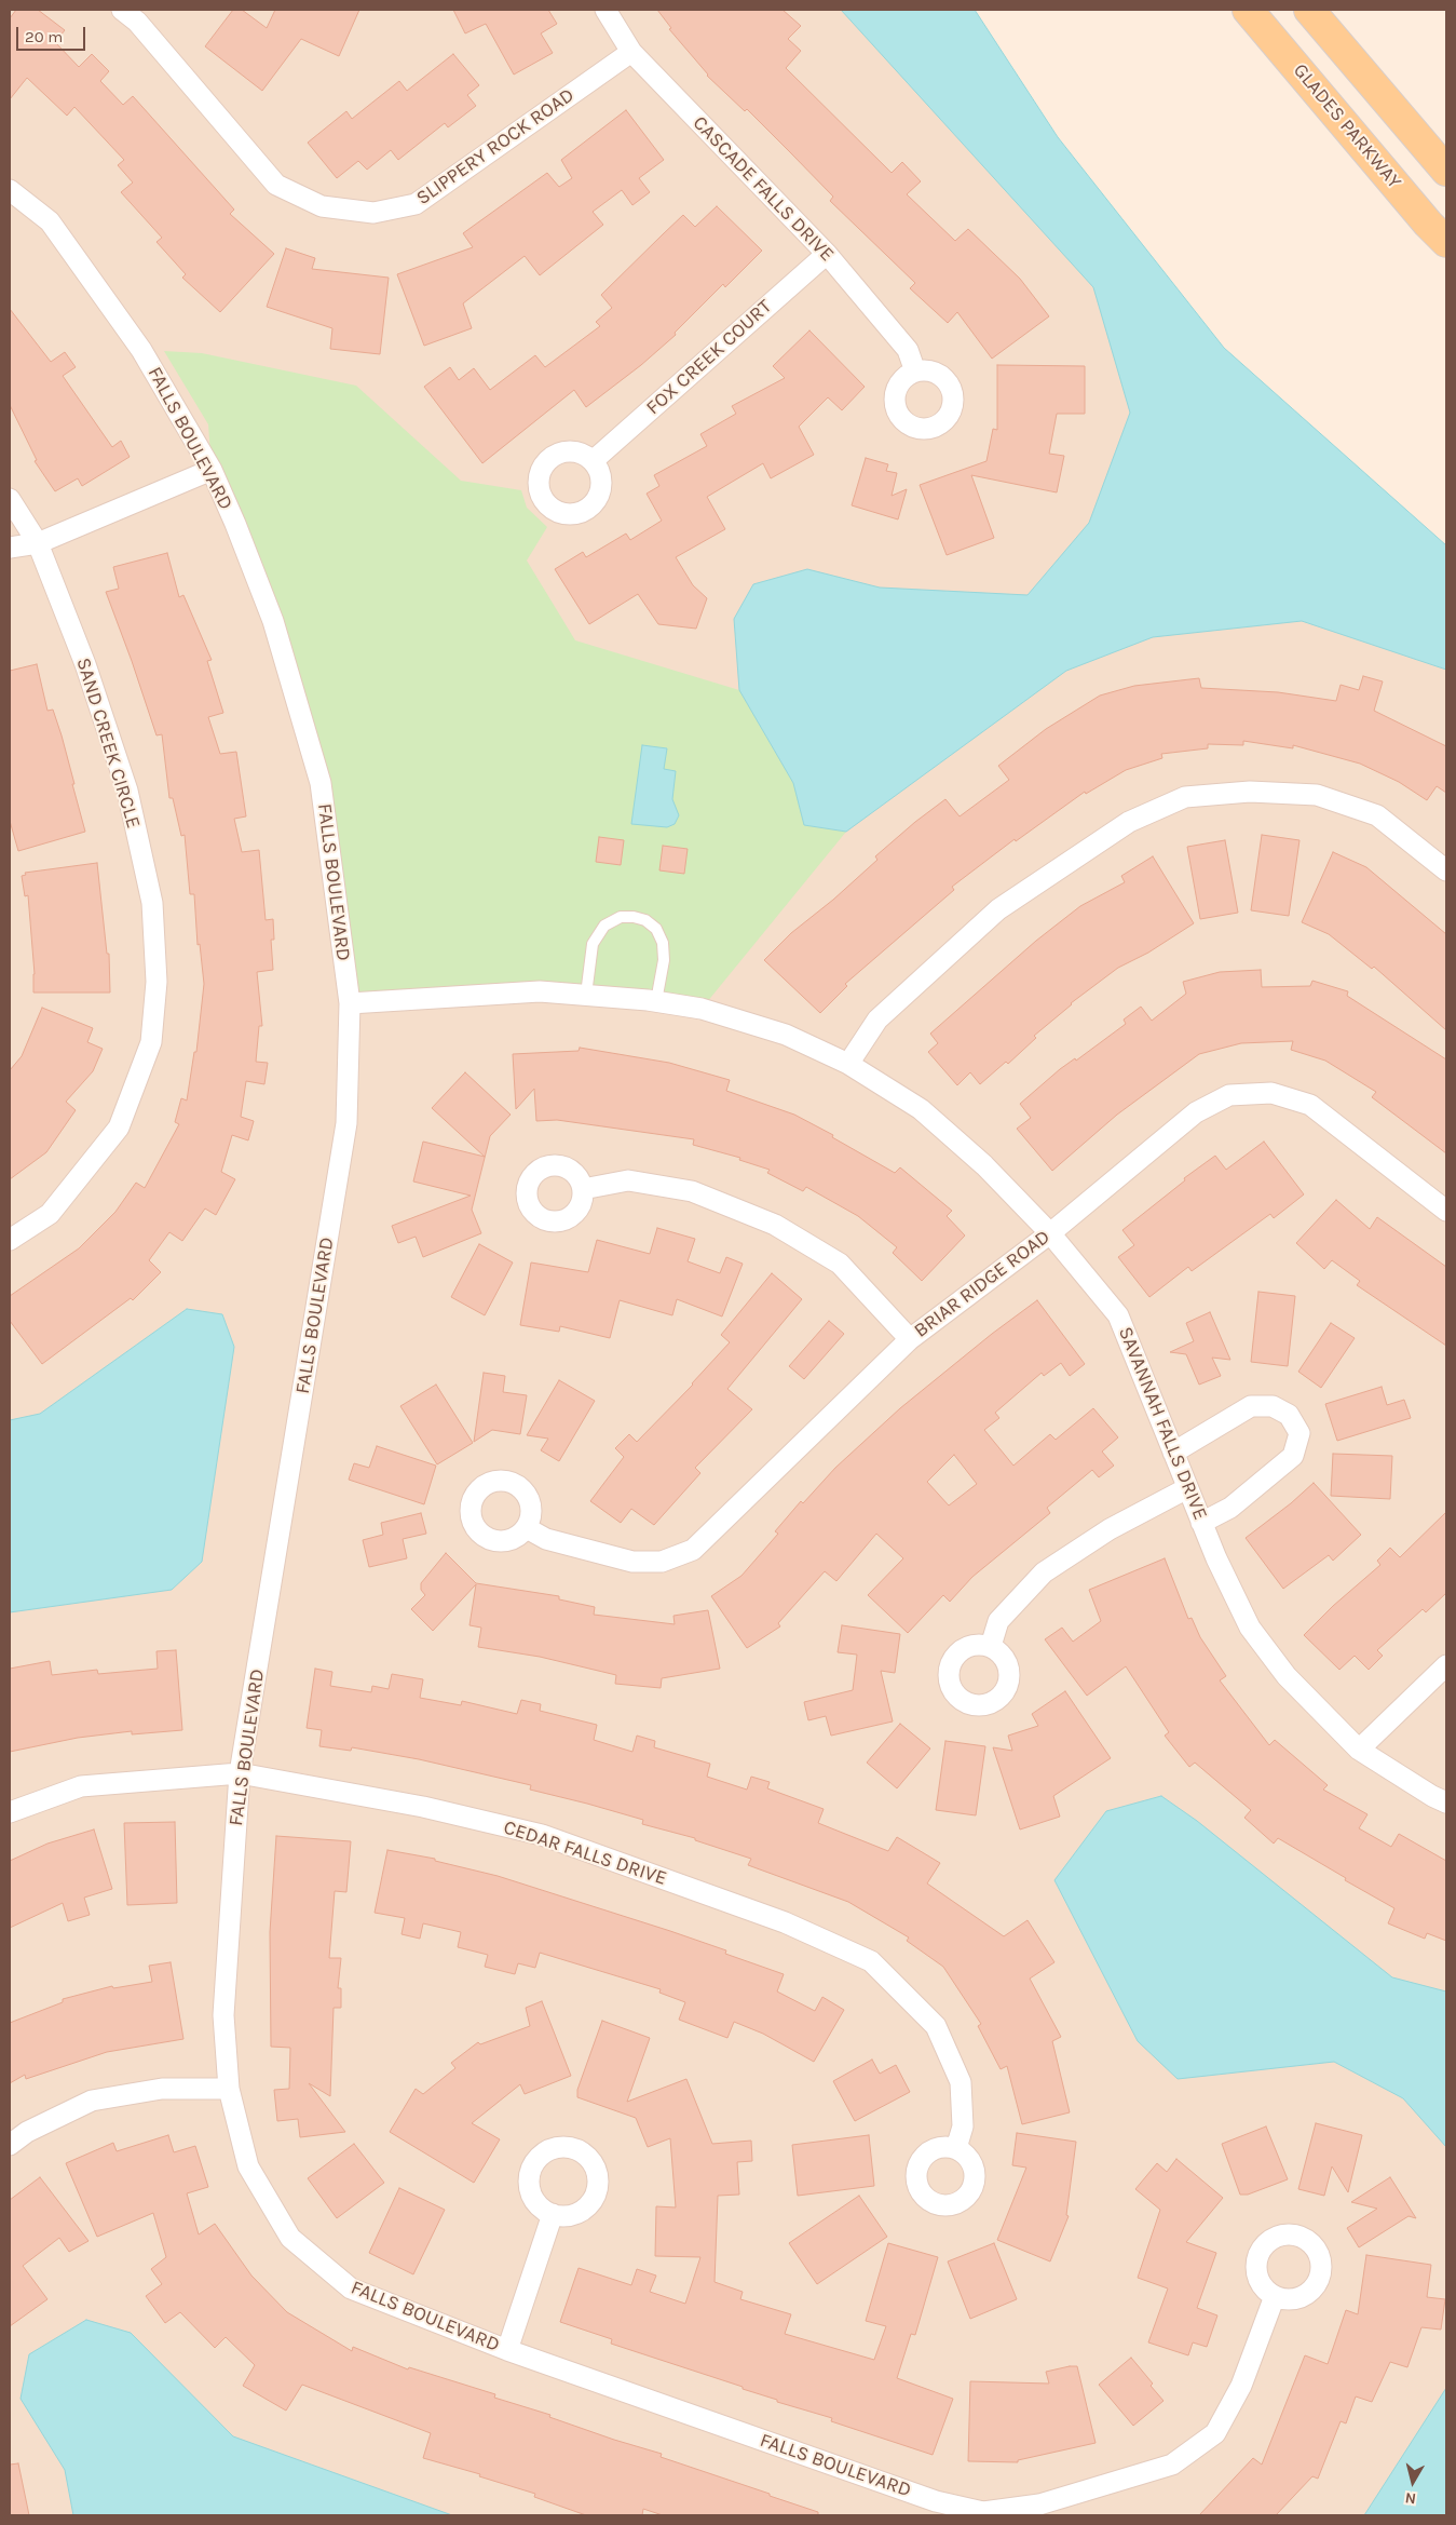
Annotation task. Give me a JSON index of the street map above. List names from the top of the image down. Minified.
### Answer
{"streets":{"main road":["GLADES PARKWAY"],"street":["SLIPPERY ROCK ROAD","CASCADE FALLS DRIVE","FOX CREEK COURT","FALLS BOULEVARD","SAND CREEK CIRCLE","BRIAR RIDGE ROAD","SAVANNAH FALLS DRIVE","CEDAR FALLS DRIVE"]},"crossings":[["SLIPPERY ROCK ROAD","CASCADE FALLS DRIVE"],["CASCADE FALLS DRIVE","FOX CREEK COURT"],["FALLS BOULEVARD","SAVANNAH FALLS DRIVE"],["FALLS BOULEVARD","CEDAR FALLS DRIVE"],["BRIAR RIDGE ROAD","SAVANNAH FALLS DRIVE"]],"scale_bar":"20 m","north":"bottom"}
